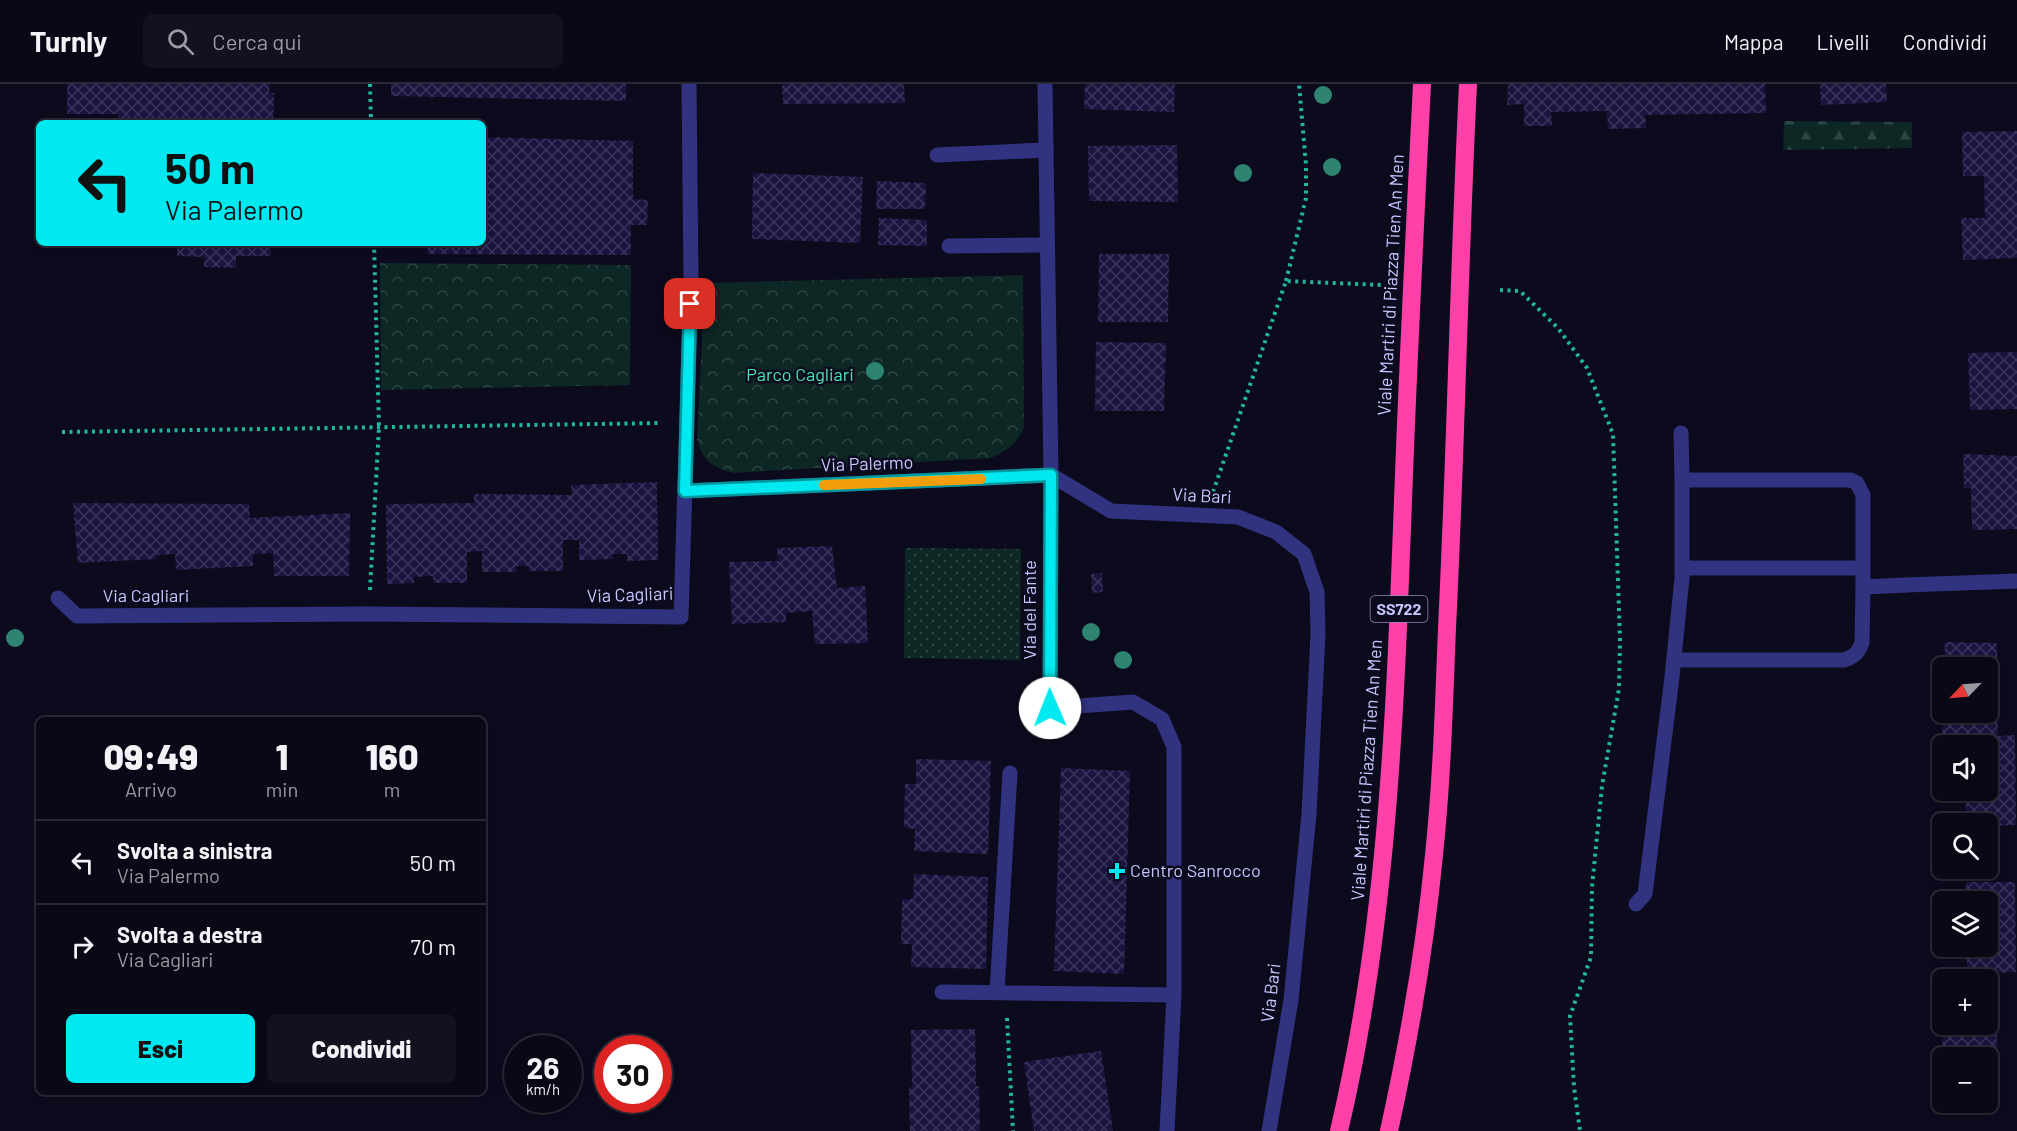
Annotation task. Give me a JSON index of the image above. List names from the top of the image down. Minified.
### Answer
{"streets":{"highway":["Viale Martiri di Piazza Tien An Men","SS722"],"street":["Via Palermo","Via Bari","Via Cagliari","Via del Fante"]},"crossings":[["Via Palermo","Via Bari"],["Via Palermo","Via Cagliari"],["Via Palermo","Via del Fante"],["Via Bari","Via del Fante"]],"parks":["Parco Cagliari"],"places":{"health":["Centro Sanrocco"]},"north":"bottom left","page":{"header":"Turnly","search":"Cerca qui","nav":["Mappa","Livelli","Condividi"],"turn":["50 m","Via Palermo"],"map_buttons":["+","−"],"eta":["09:49","Arrivo","1","min","160","m"],"list":[{"name":"Svolta a sinistra","note":"Via Palermo","value":"50 m"},{"name":"Svolta a destra","note":"Via Cagliari","value":"70 m"}],"buttons":["Esci","Condividi"],"speed":"26 km/h","limit":"30"}}
